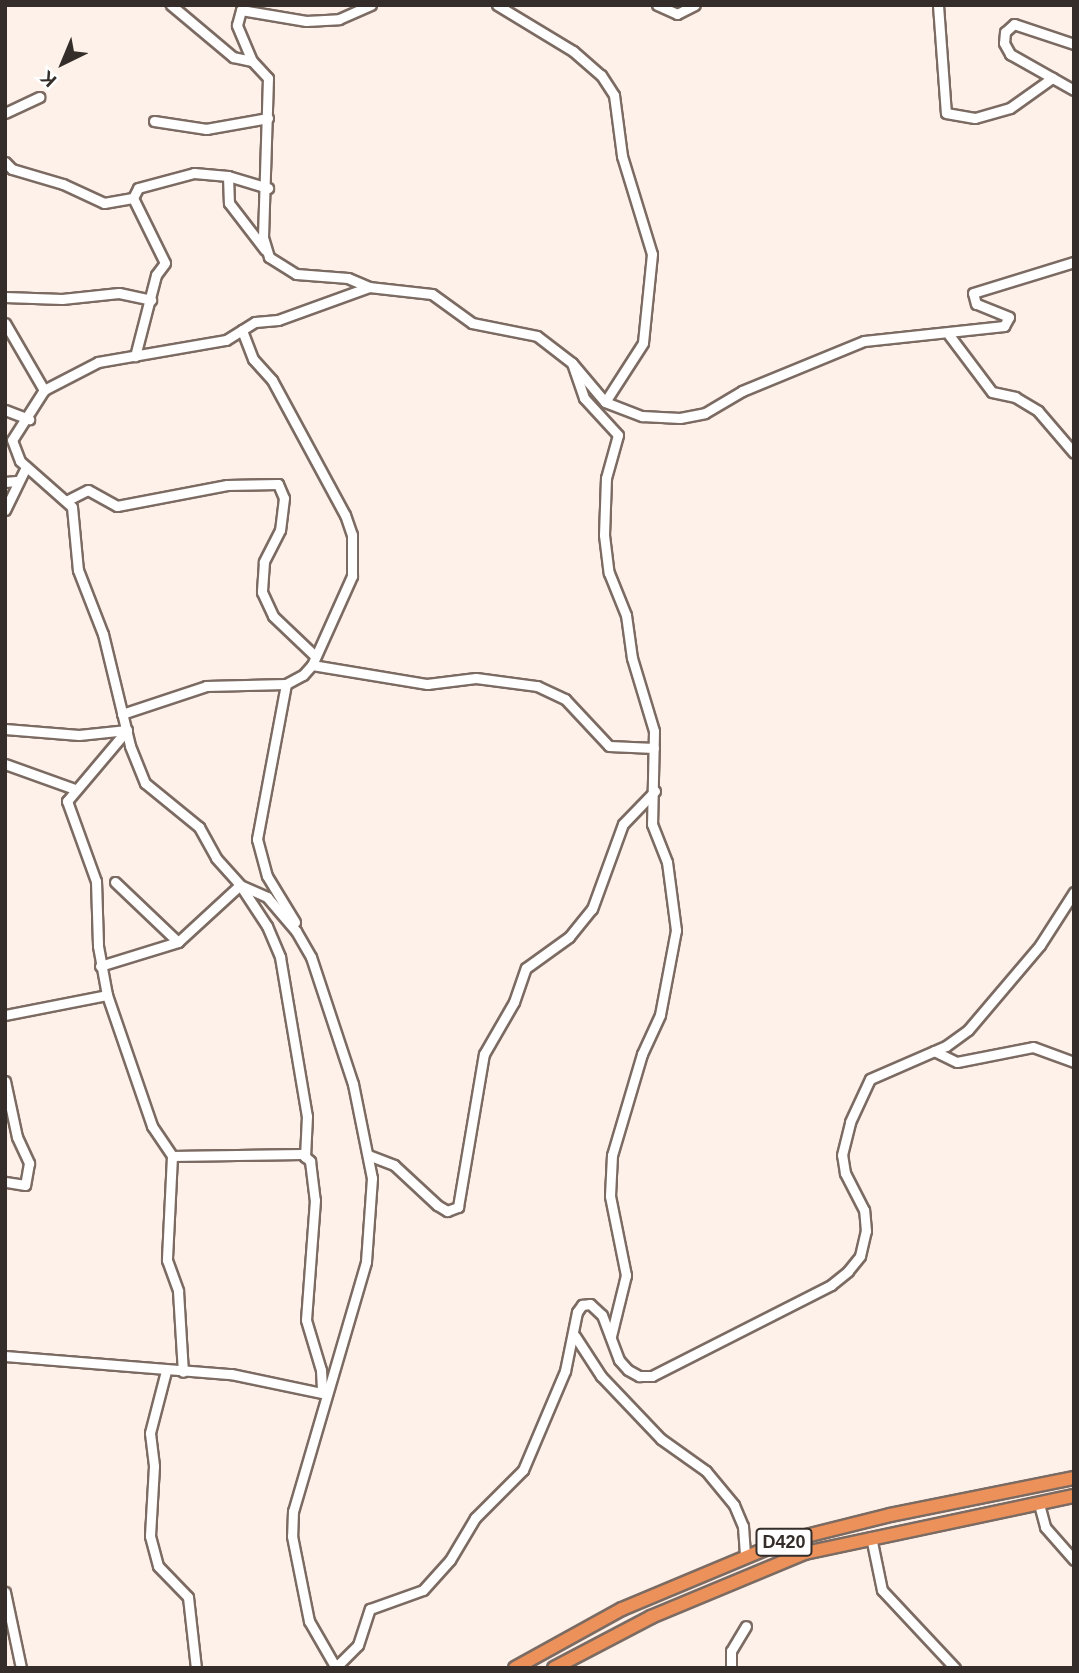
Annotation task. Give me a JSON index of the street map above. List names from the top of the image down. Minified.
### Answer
{"streets":{"highway":["D420"]},"north":"bottom left"}
